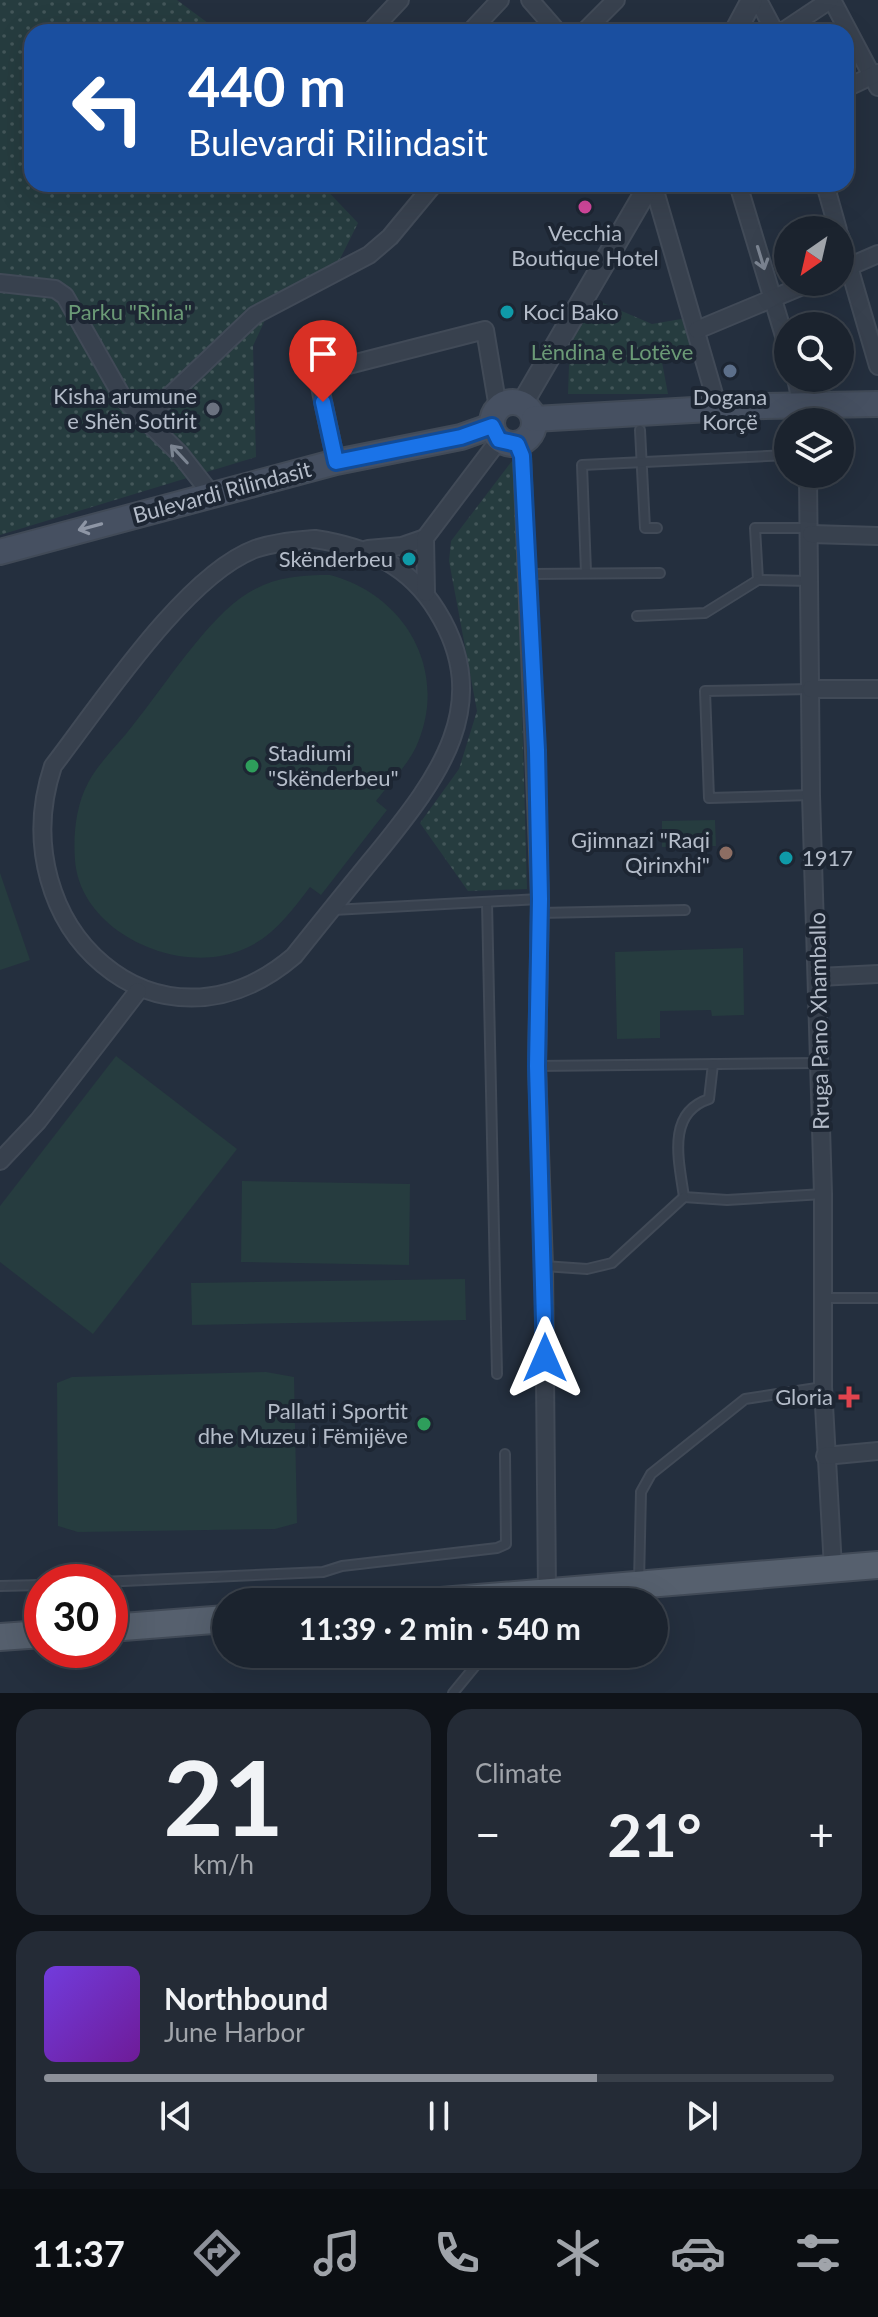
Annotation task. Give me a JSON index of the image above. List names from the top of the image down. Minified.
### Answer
{"streets":{"main road":["Bulevardi Rilindasit"],"street":["Rruga Pano Xhamballo"]},"parks":["Parku \"Rinia\"","Lëndina e Lotëve"],"places":{"other":["Vecchia Boutique Hotel","Koci Bako","Dogana Korçë","Kisha arumune e Shën Sotirit","Skënderbeu","Stadiumi \"Skënderbeu\"","Gjimnazi \"Raqi Qirinxhi\"","1917","Pallati i Sportit dhe Muzeu i Fëmijëve"],"health":["Gloria"]},"north":"bottom left","page":{"turn":["440 m","Bulevardi Rilindasit"],"limit":"30","trip":"11:39 · 2 min · 540 m","tile":[["21","km/h"],"Climate"],"heat":["−","21°","+"],"song":["Northbound","June Harbor"],"tabs":"11:37"}}
